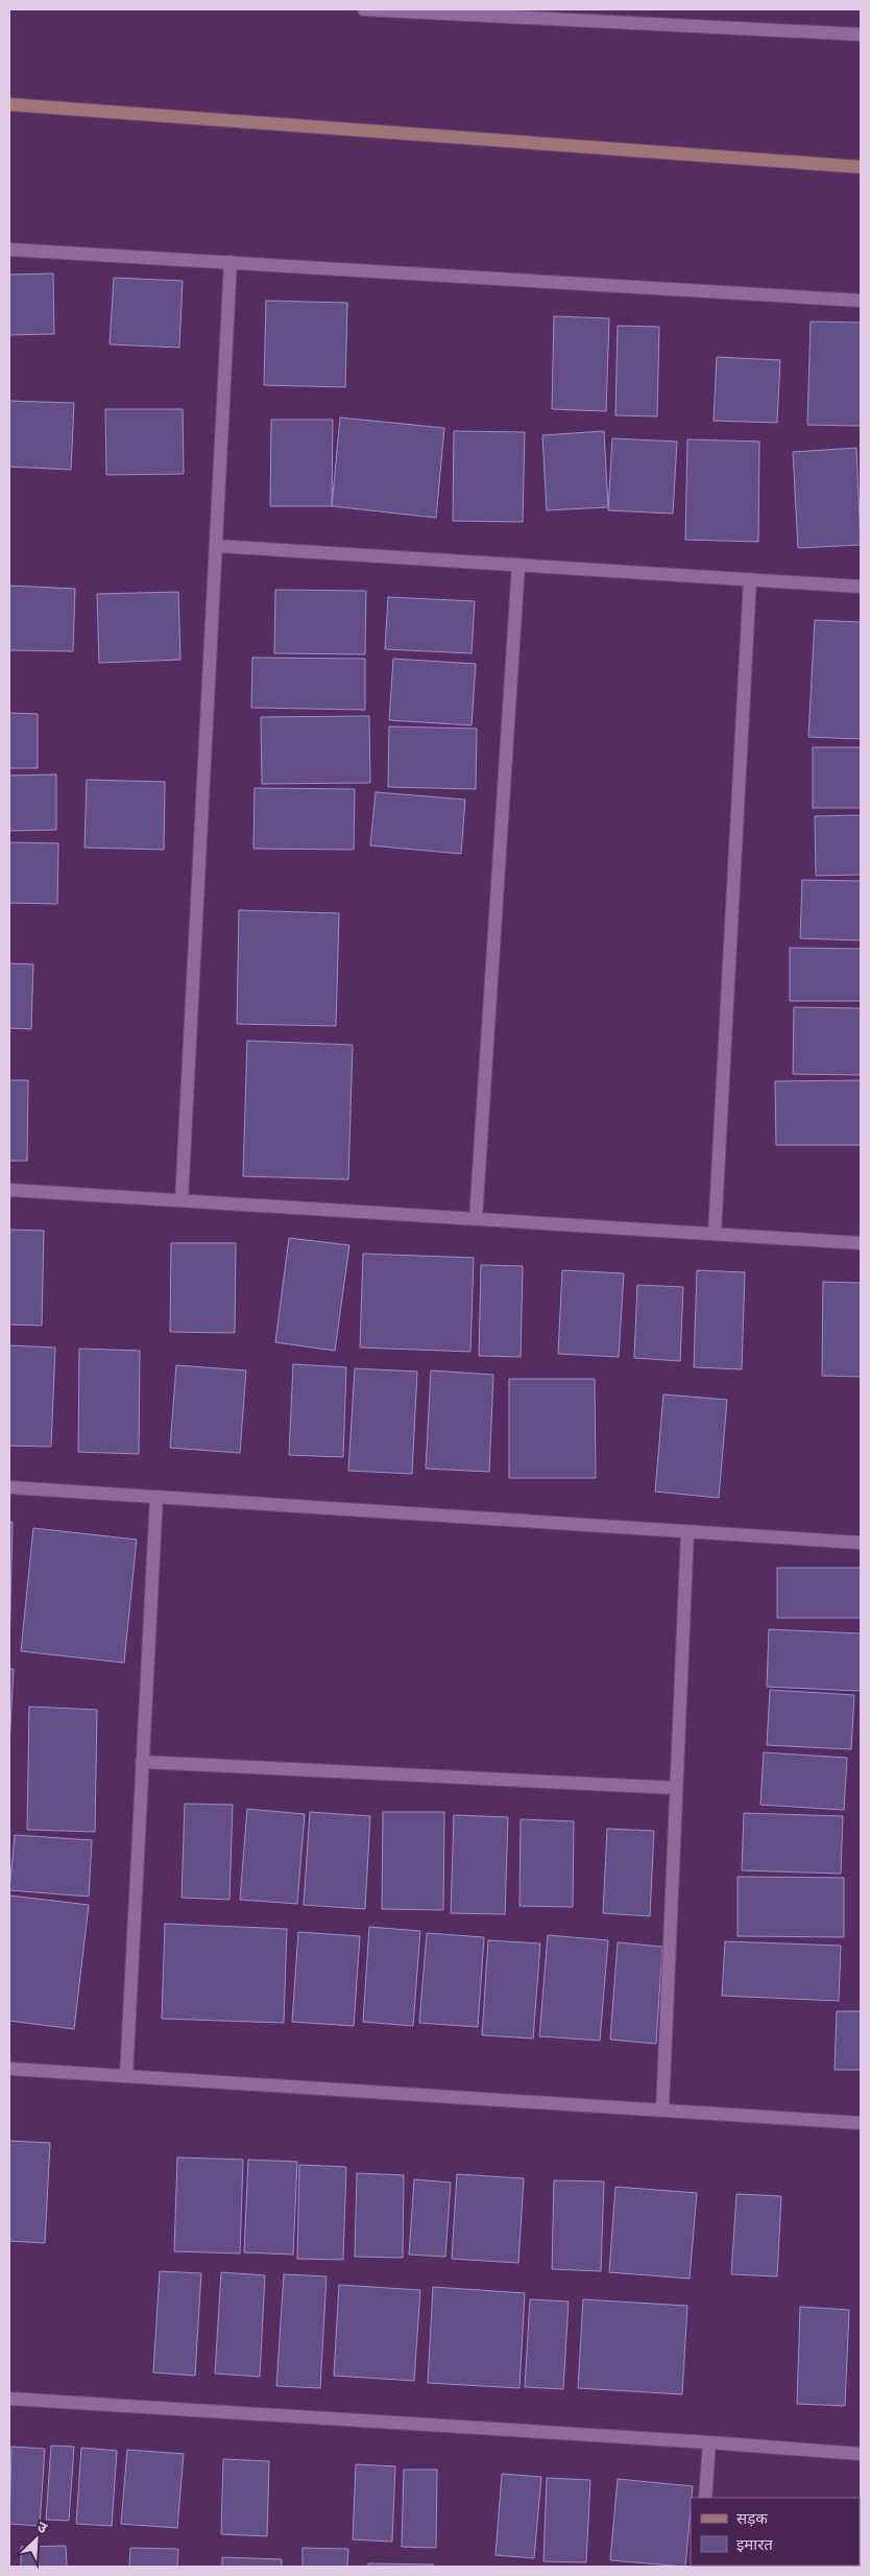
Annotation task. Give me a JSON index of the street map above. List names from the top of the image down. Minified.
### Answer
{"legend":["सड़क","इमारत"],"north":"top right"}
